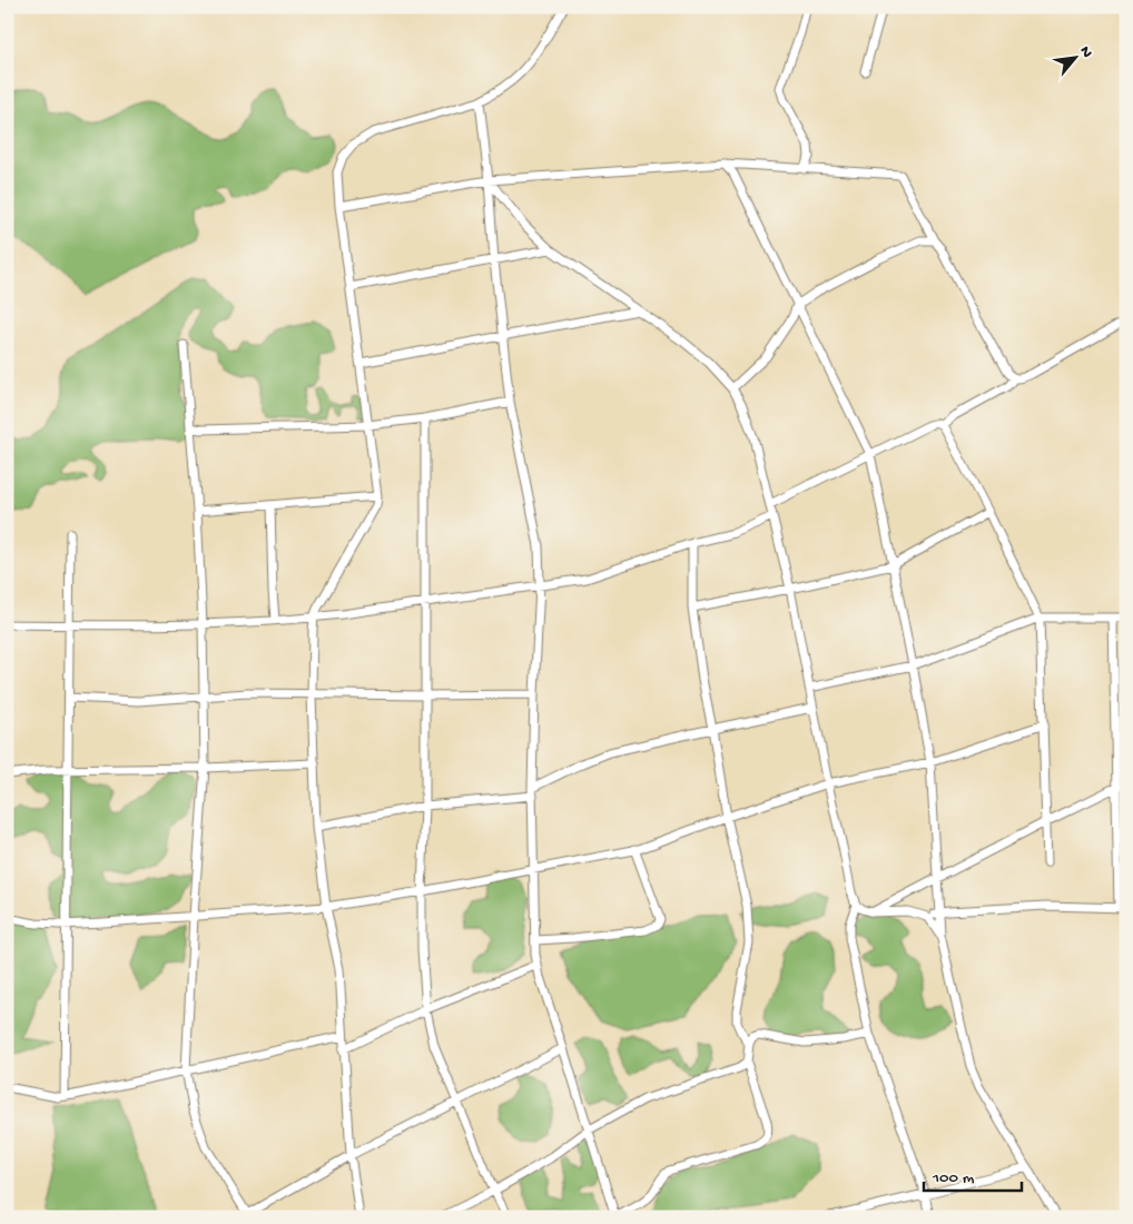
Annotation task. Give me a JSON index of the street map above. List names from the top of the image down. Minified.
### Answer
{"scale_bar":"100 m","north":"top right"}
